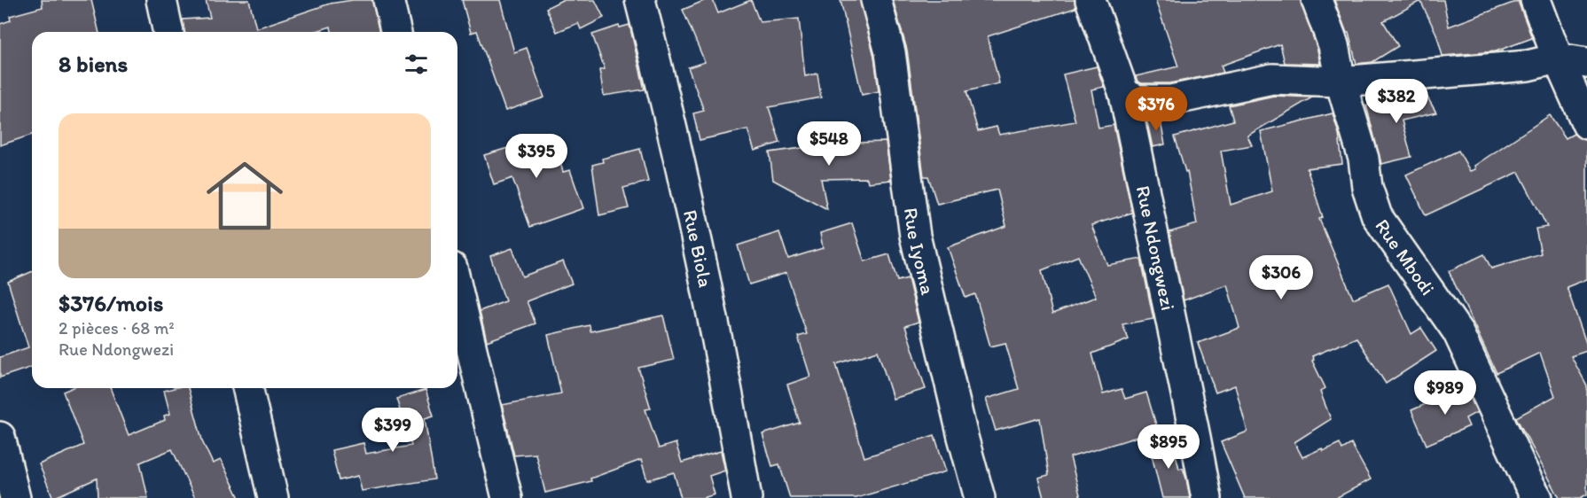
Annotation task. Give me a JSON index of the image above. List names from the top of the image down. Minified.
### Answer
{"streets":{"street":["Rue Ndongwezi","Rue Biola","Rue Iyoma","Rue Mbodi"]},"page":{"heading":"8 biens","price":["$382","$376","$548","$395","$306","$989","$399","$895"],"list":[{"name":"$376/mois","note":"2 pièces · 68 m² · Rue Ndongwezi"}]}}
